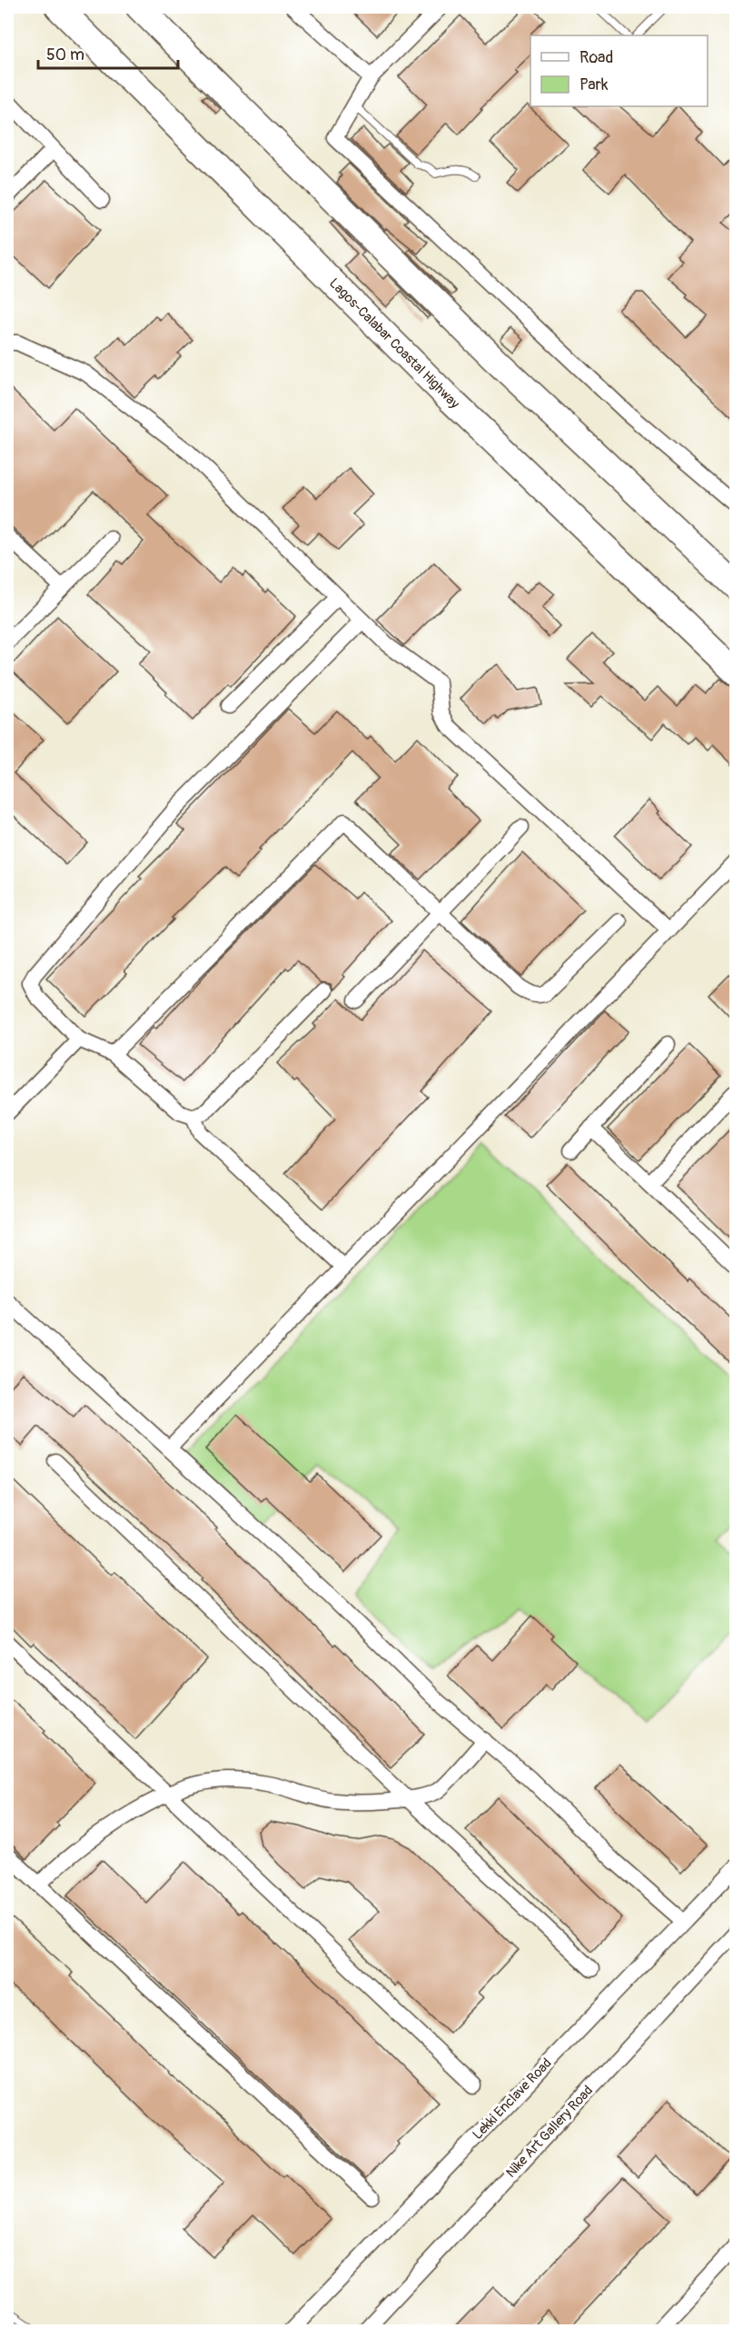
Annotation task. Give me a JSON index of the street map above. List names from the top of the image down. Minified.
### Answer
{"streets":{"highway":["Lagos-Calabar Coastal Highway"],"street":["Lekki Enclave Road","Nike Art Gallery Road"]},"legend":["Road","Park"],"scale_bar":"50 m"}
